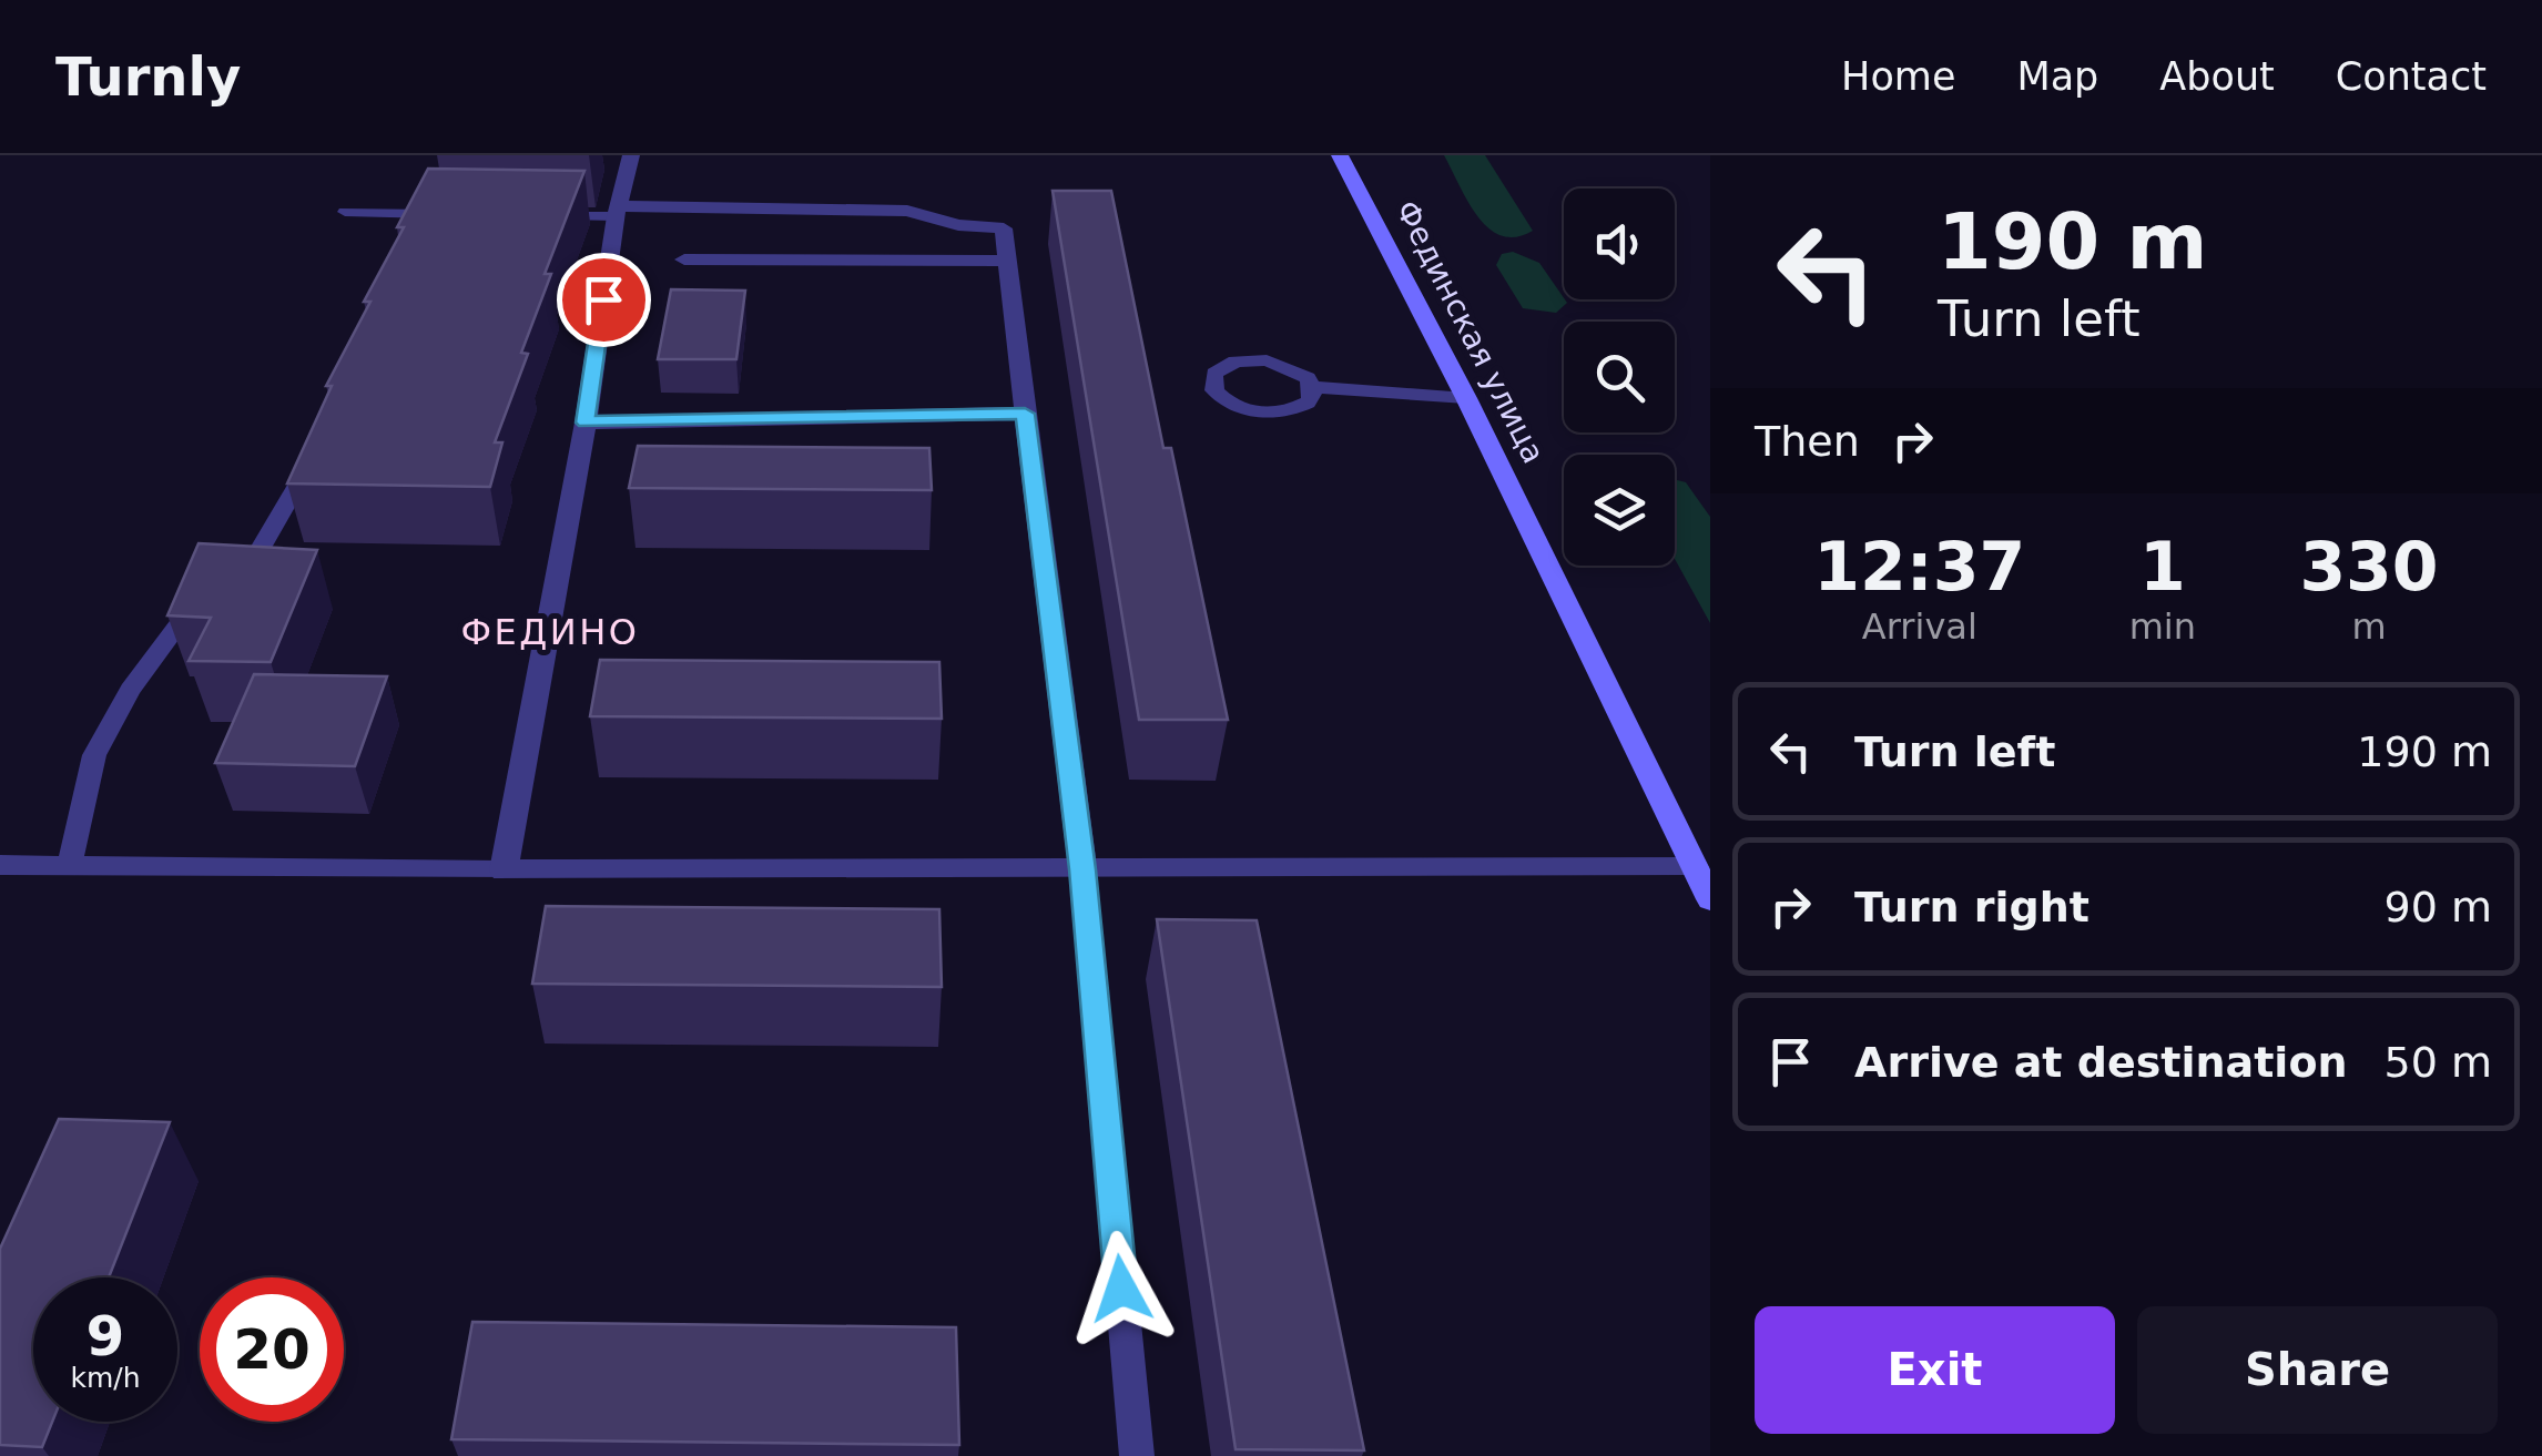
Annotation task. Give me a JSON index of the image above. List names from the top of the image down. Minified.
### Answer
{"streets":{"street":["Фединская улица"]},"districts":["ФЕДИНО"],"page":{"header":"Turnly","nav":["Home","Map","About","Contact"],"turn":["190 m","Turn left"],"then":"Then","eta":["12:37","Arrival","1","min","330","m"],"list":[{"name":"Turn left","value":"190 m"},{"name":"Turn right","value":"90 m"},{"name":"Arrive at destination","value":"50 m"}],"speed":"9 km/h","limit":"20","buttons":["Exit","Share"]}}
